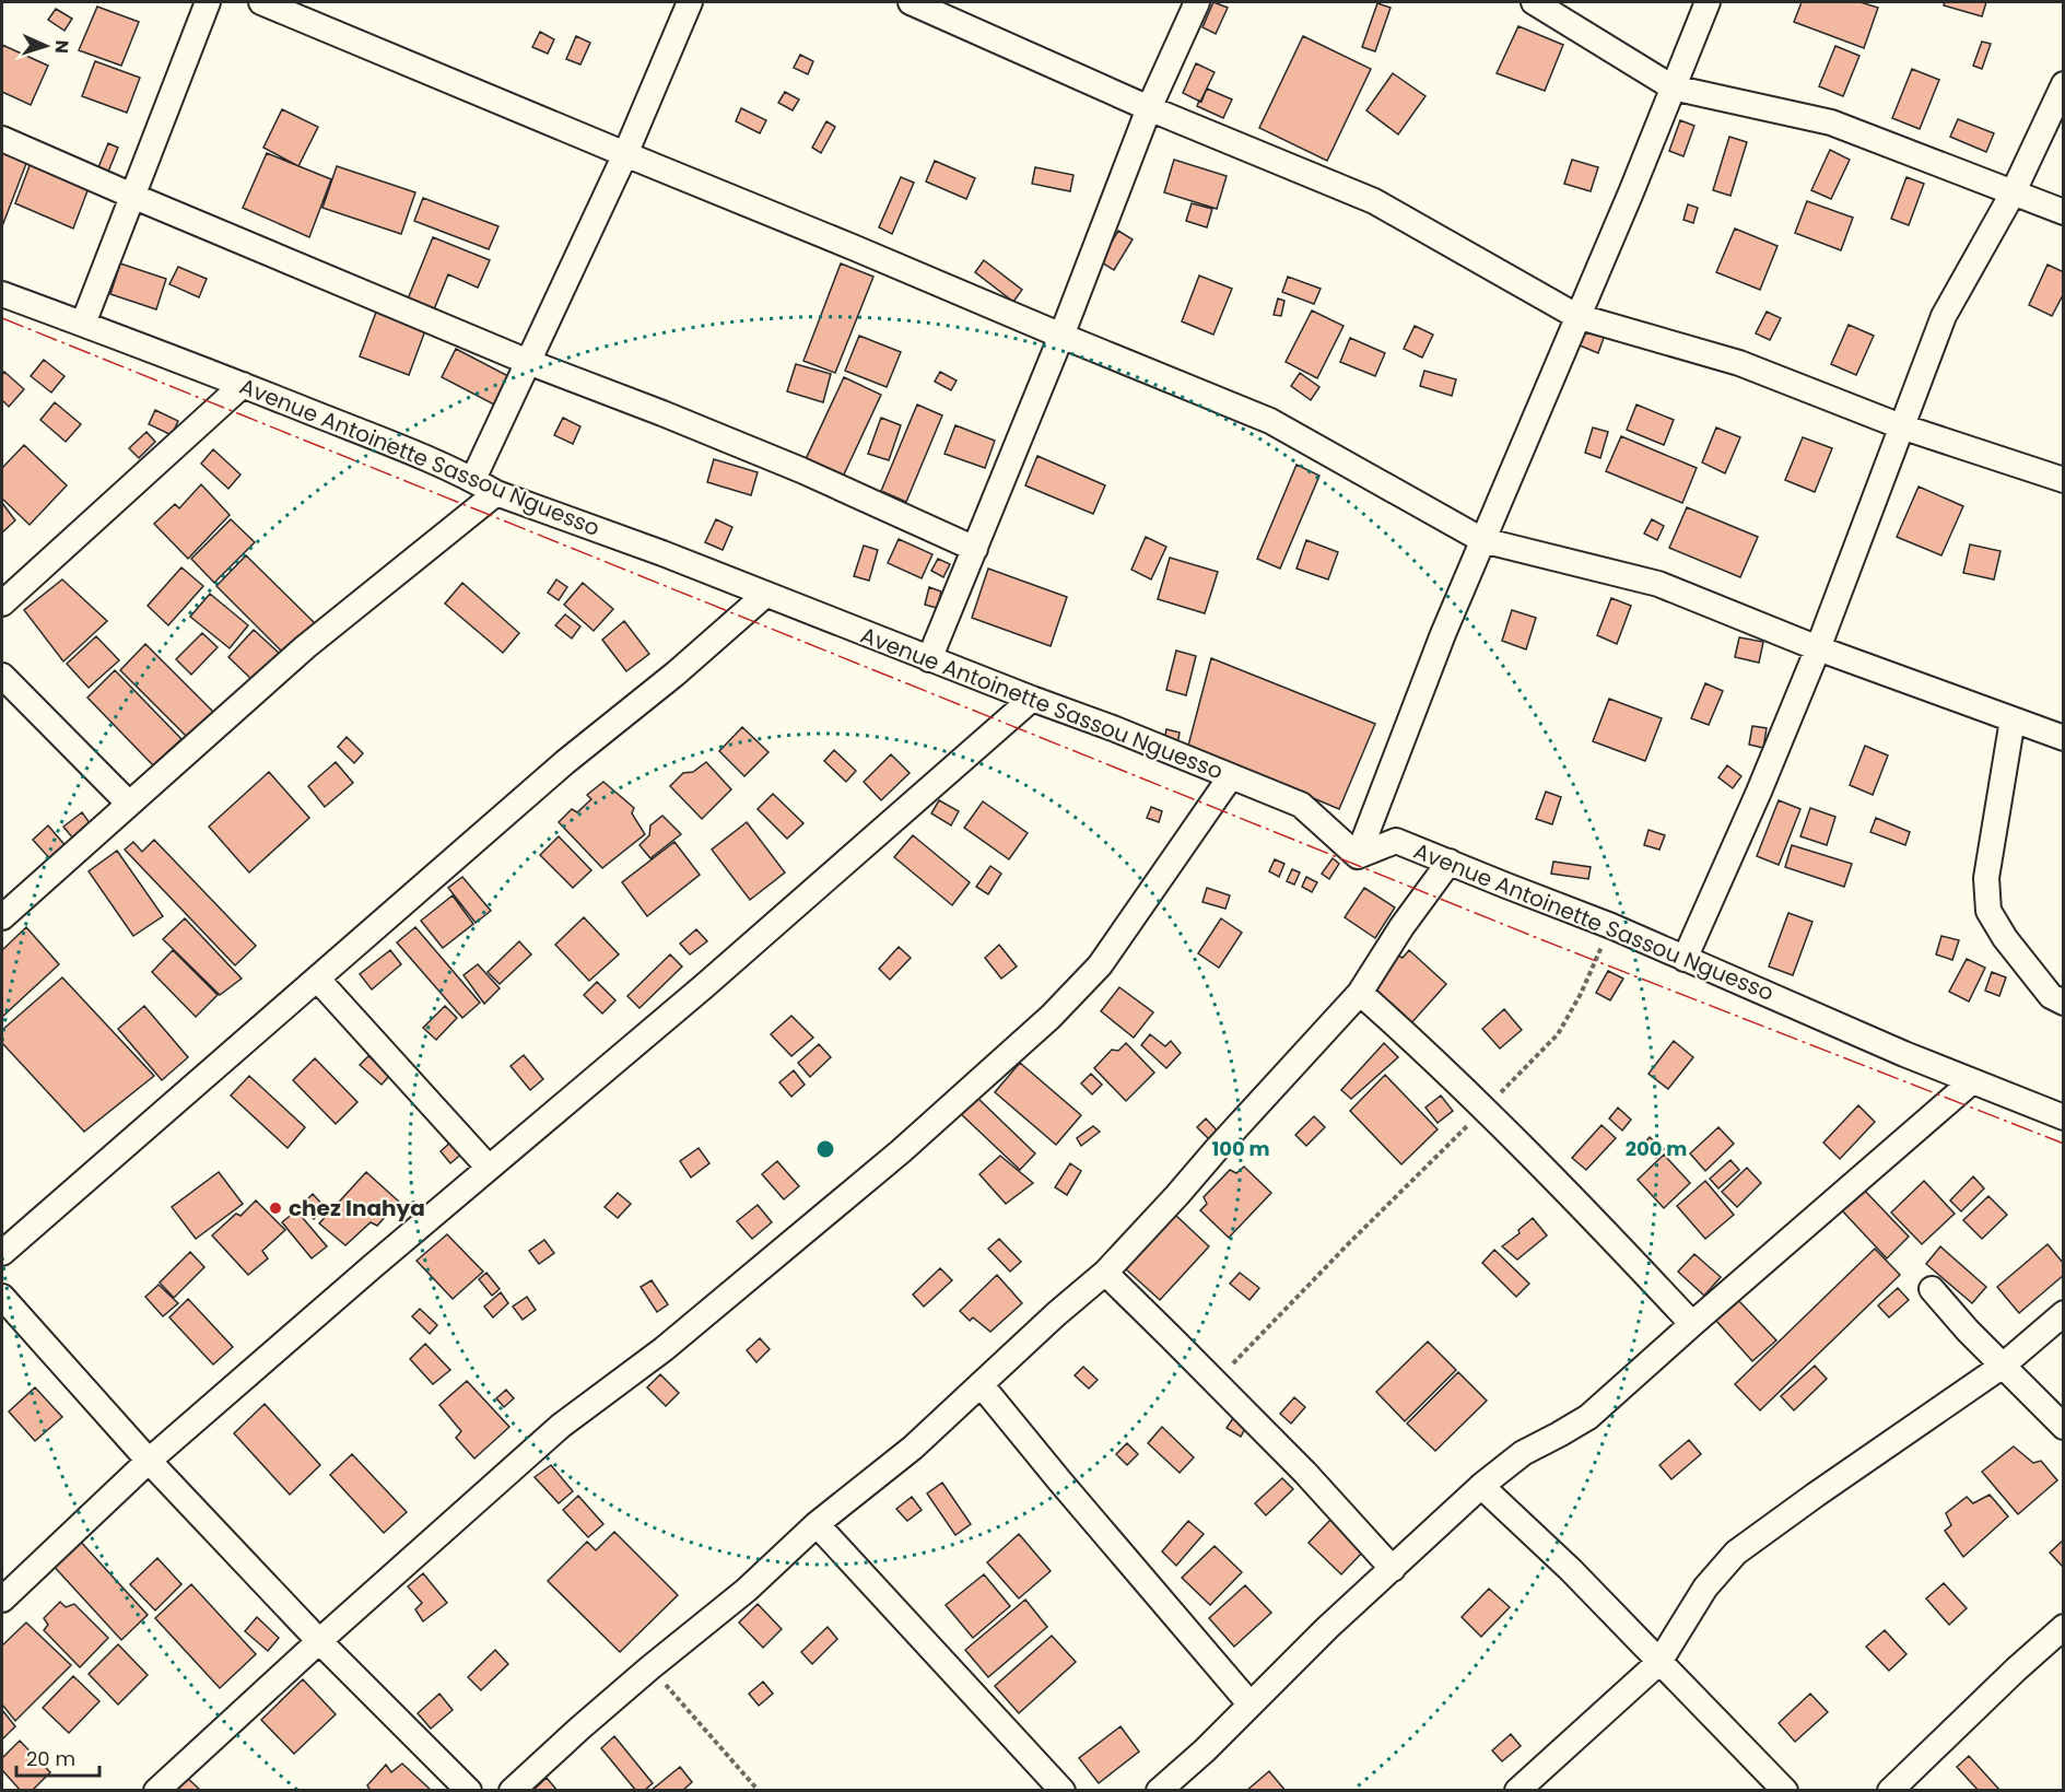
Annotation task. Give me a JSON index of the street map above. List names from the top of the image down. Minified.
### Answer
{"streets":{"street":["Avenue Antoinette Sassou Nguesso"]},"places":["chez Inahya"],"scale_bar":"20 m","north":"right","rings":["100 m","200 m"]}
